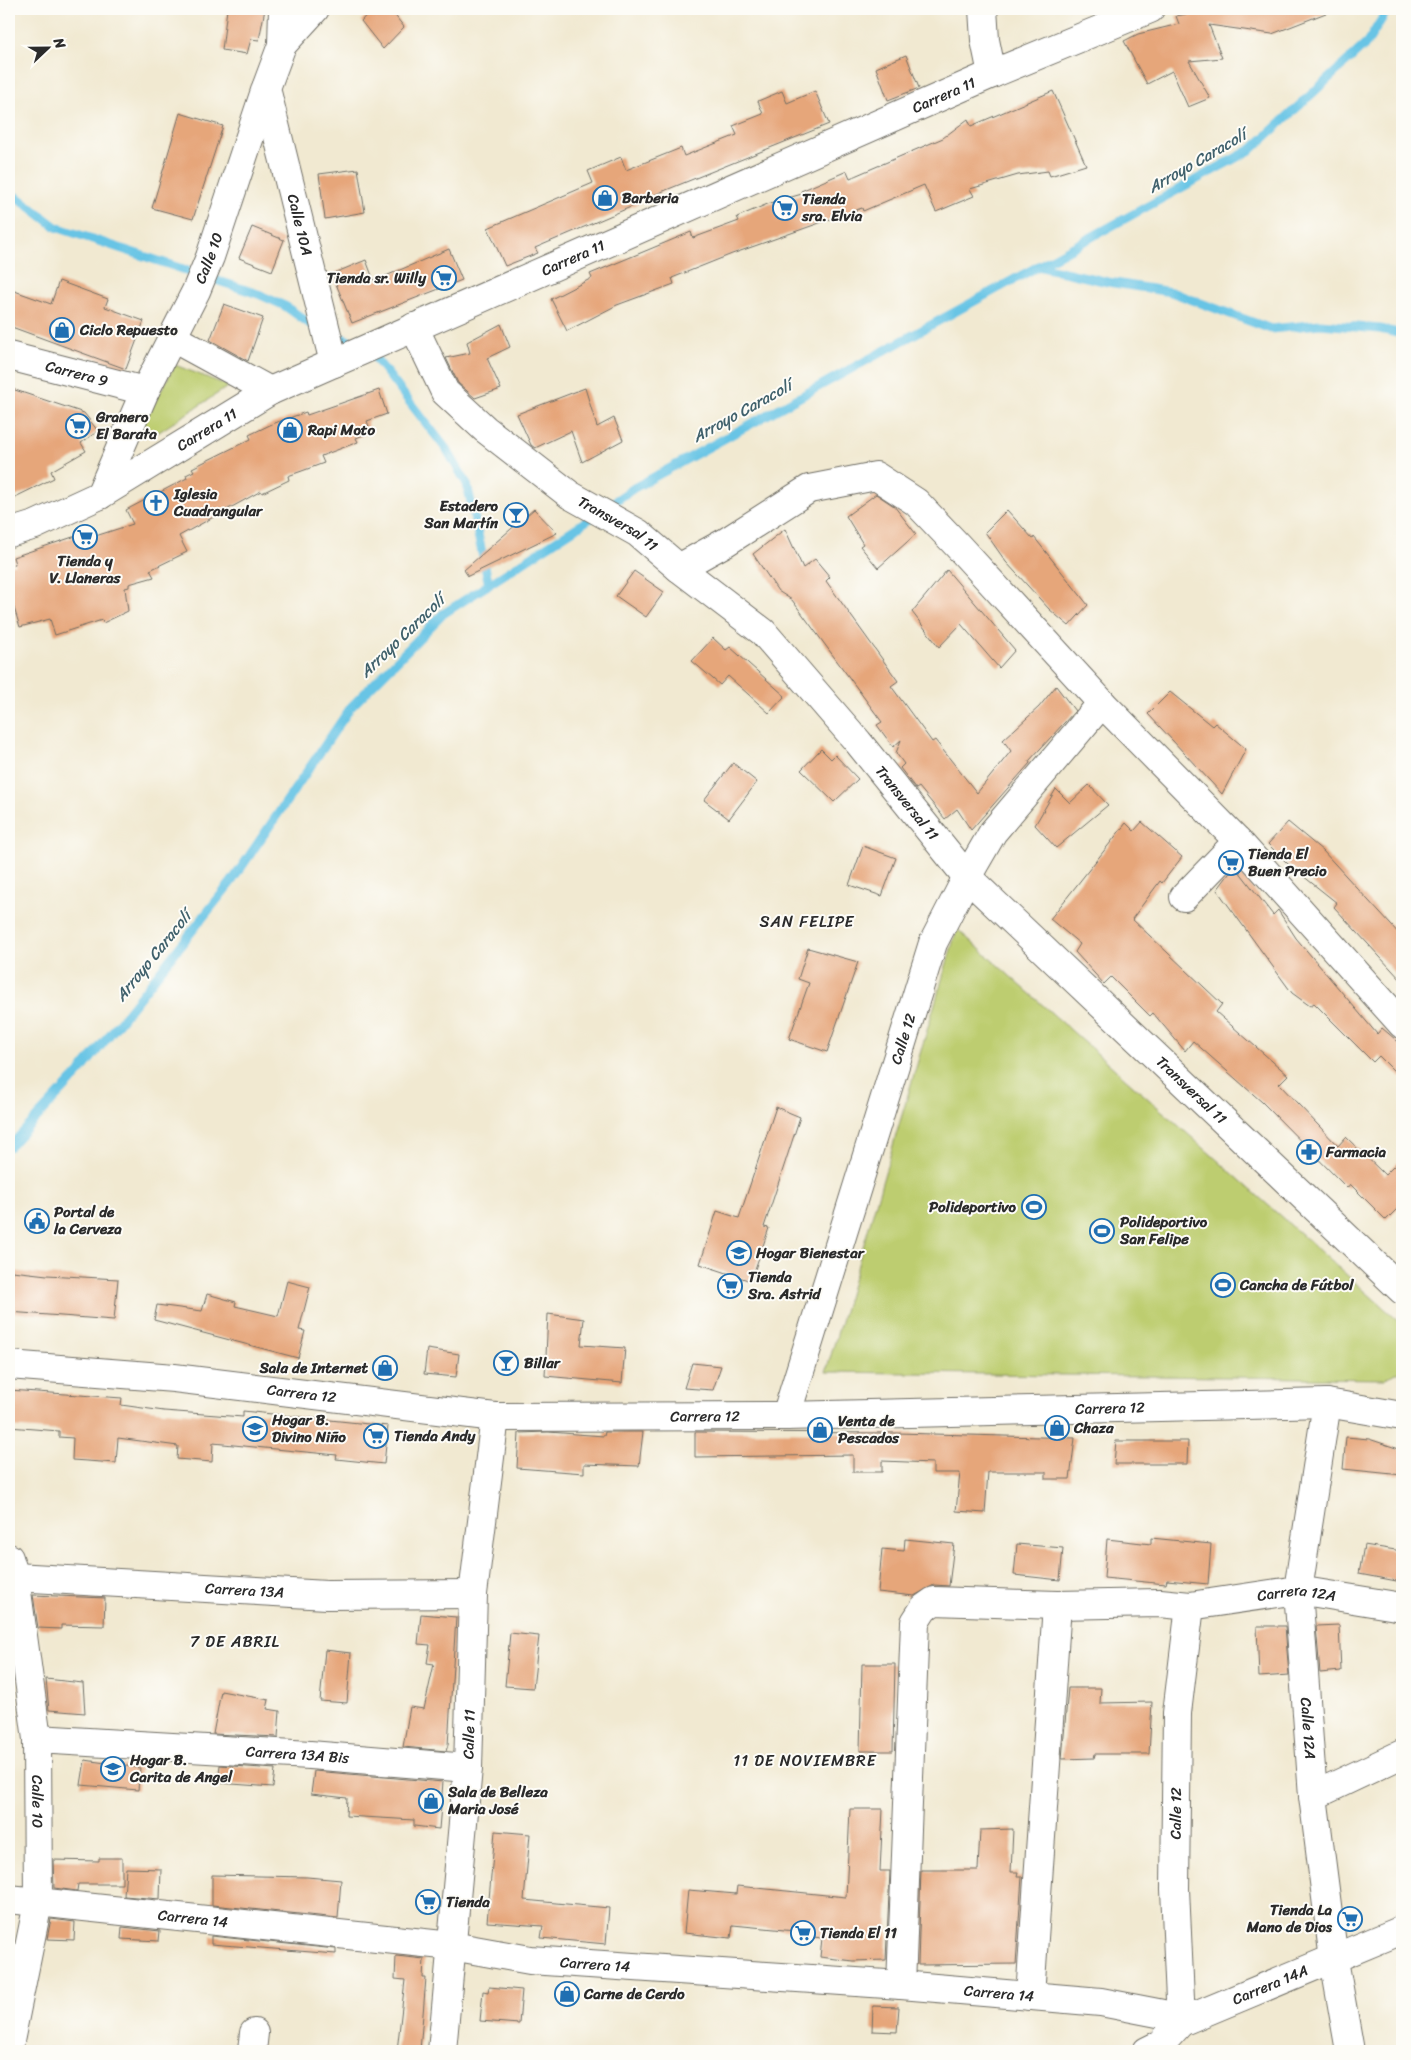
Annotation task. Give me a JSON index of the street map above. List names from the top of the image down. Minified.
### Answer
{"streets":{"street":["Carrera 11","Calle 10A","Calle 10","Carrera 9","Transversal 11","Calle 12","Carrera 12","Carrera 13A","Carrera 12A","Calle 12A","Calle 11","Carrera 13A Bis","Carrera 14","Carrera 14A"]},"crossings":[["Carrera 11","Calle 10A"],["Carrera 11","Calle 10"],["Carrera 11","Transversal 11"],["Calle 10A","Calle 10"],["Calle 10","Carrera 9"],["Calle 10","Carrera 13A"],["Calle 10","Carrera 13A Bis"],["Calle 10","Carrera 14"],["Transversal 11","Calle 12"],["Calle 12","Carrera 12"],["Calle 12","Carrera 12A"],["Calle 12","Carrera 14"],["Calle 12","Carrera 14A"],["Carrera 12","Calle 12A"],["Carrera 12","Calle 11"],["Carrera 13A","Calle 11"],["Carrera 12A","Calle 12A"],["Carrera 12A","Carrera 14"],["Calle 12A","Carrera 14A"],["Calle 11","Carrera 13A Bis"],["Calle 11","Carrera 14"],["Carrera 14","Carrera 14A"]],"districts":["SAN FELIPE","7 DE ABRIL","11 DE NOVIEMBRE"],"water":["Arroyo Caracolí"],"places":{"shop":["Barberia","Ciclo Repuesto","Rapi Moto","Sala de Internet","Chaza","Venta de Pescados","Sala de Belleza Maria José","Carne de Cerdo"],"supermarket":["Tienda sra. Elvia","Tienda sr. Willy","Granero El Barata","Tienda y V. Llaneras","Tienda El Buen Precio","Tienda Sra. Astrid","Tienda Andy","Tienda","Tienda La Mano de Dios","Tienda El 11"],"church":["Iglesia Cuadrangular"],"bar":["Estadero San Martín","Billar"],"pharmacy":["Farmacia"],"sports":["Polideportivo","Polideportivo San Felipe","Cancha de Fútbol"],"public building":["Portal de la Cerveza"],"school or university":["Hogar Bienestar","Hogar B. Divino Niño","Hogar B. Carita de Angel"]},"north":"right"}
